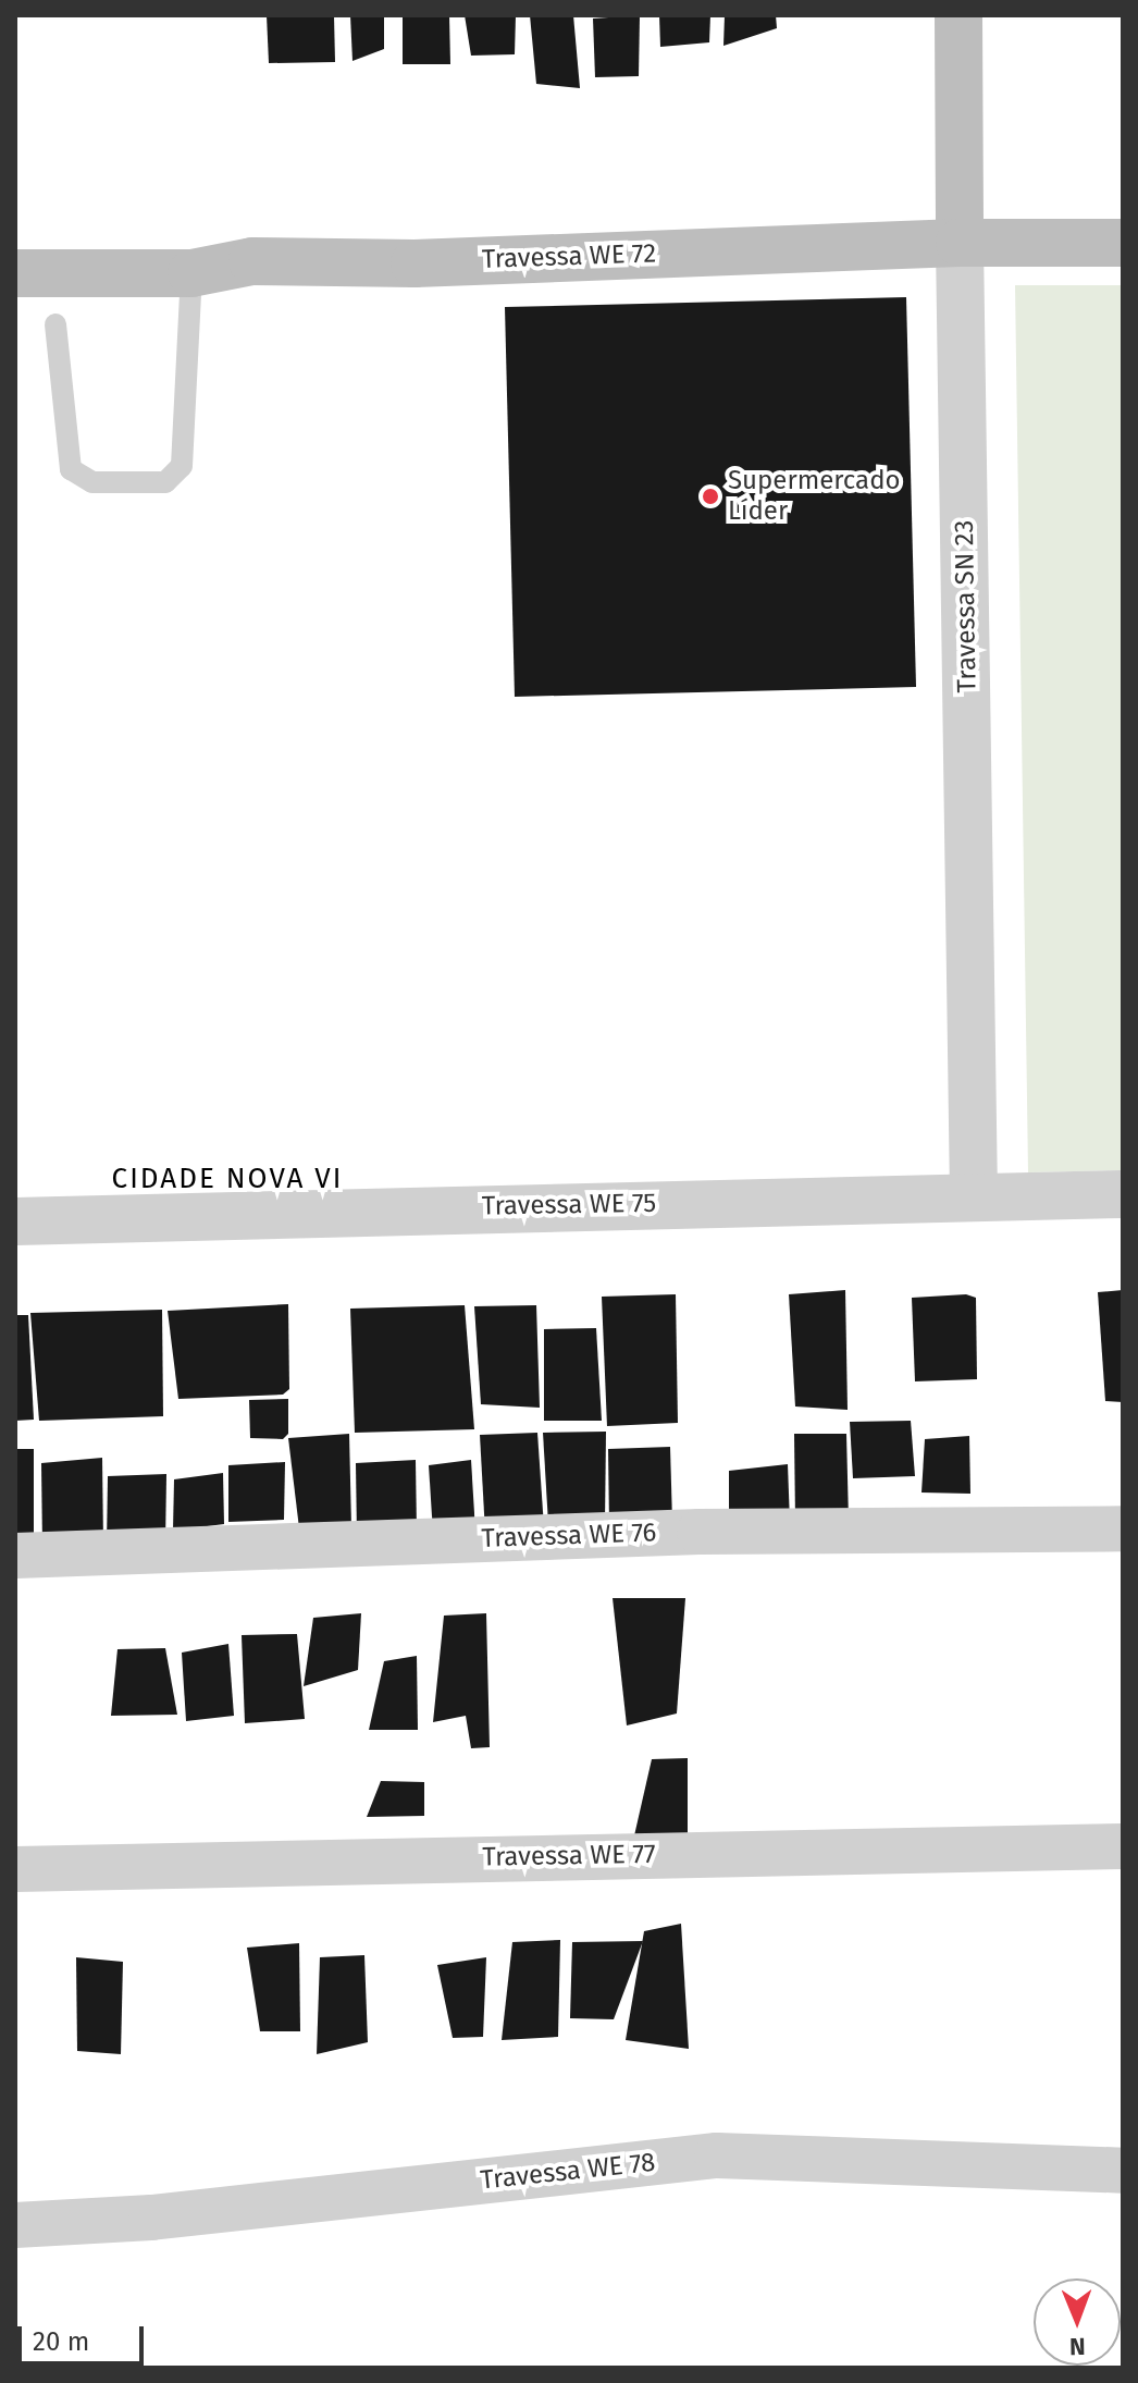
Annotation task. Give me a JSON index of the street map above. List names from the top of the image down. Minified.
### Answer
{"streets":{"main road":["Travessa WE 72","Travessa SN 23"],"street":["Travessa WE 75","Travessa WE 76","Travessa WE 77","Travessa WE 78"]},"crossings":[["Travessa WE 72","Travessa SN 23"],["Travessa SN 23","Travessa WE 75"]],"districts":["CIDADE NOVA VI"],"places":["Supermercado Líder"],"scale_bar":"20 m","north":"bottom"}
